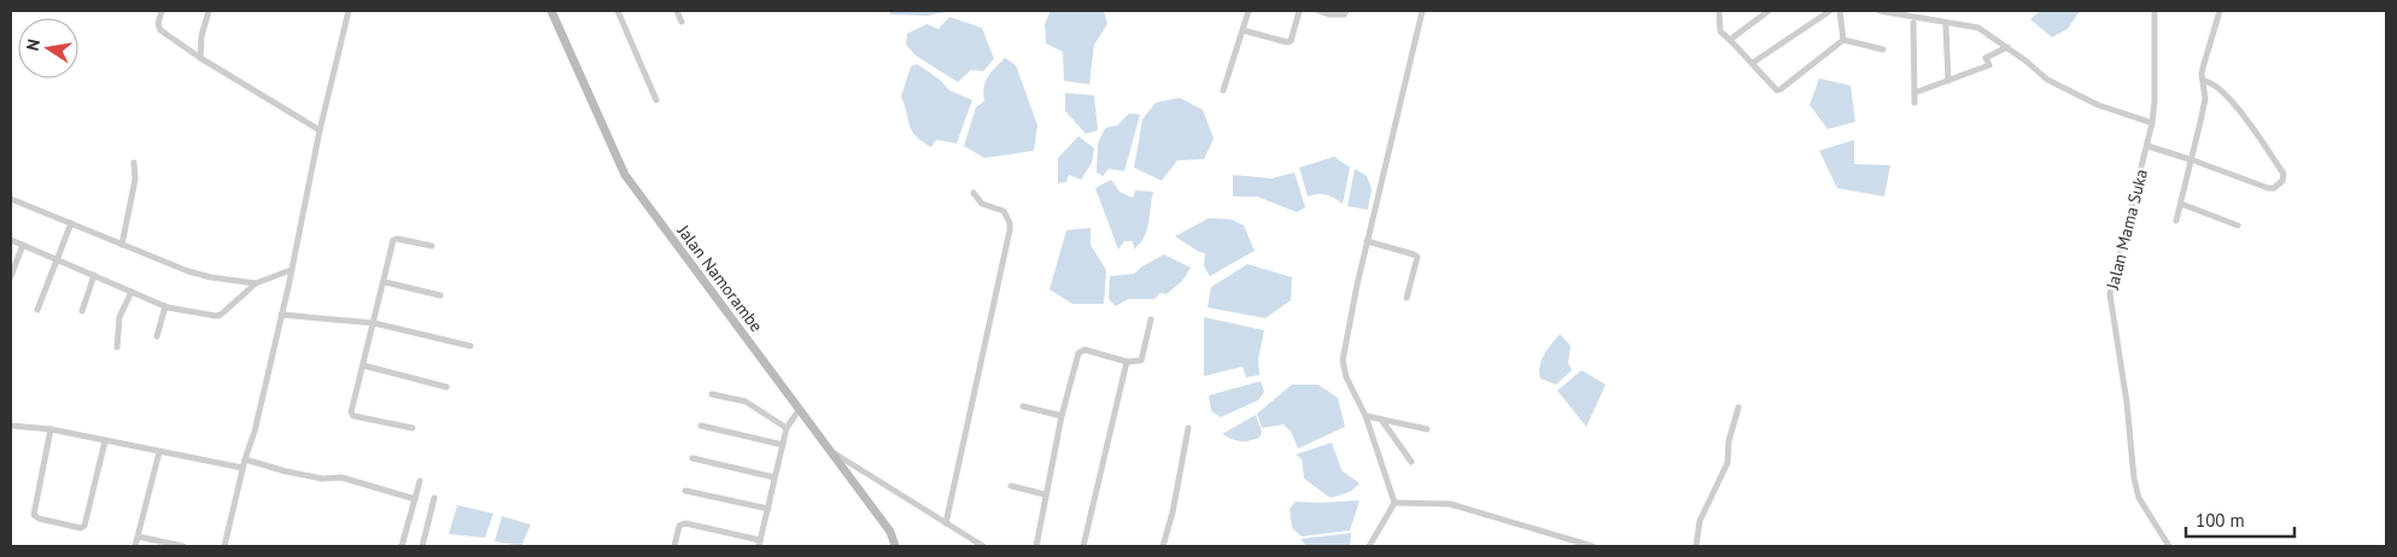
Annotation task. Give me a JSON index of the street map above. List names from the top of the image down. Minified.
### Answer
{"streets":{"main road":["Jalan Namorambe"],"street":["Jalan Mama Suka"]},"scale_bar":"100 m","north":"left"}
